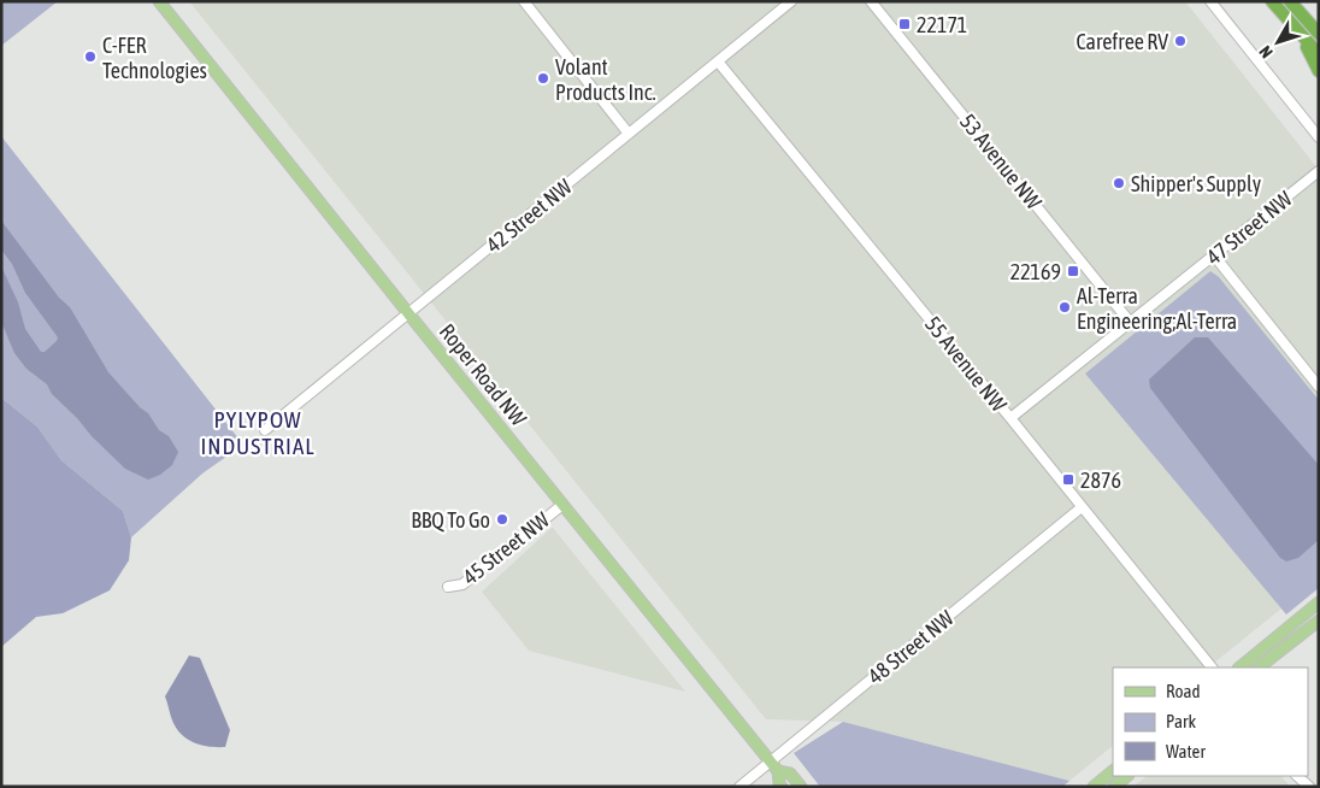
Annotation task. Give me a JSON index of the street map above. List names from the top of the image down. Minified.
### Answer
{"streets":{"main road":["Roper Road NW"],"street":["53 Avenue NW","42 Street NW","47 Street NW","55 Avenue NW","45 Street NW","48 Street NW"]},"crossings":[["53 Avenue NW","47 Street NW"],["42 Street NW","55 Avenue NW"],["42 Street NW","Roper Road NW"],["47 Street NW","55 Avenue NW"],["55 Avenue NW","48 Street NW"],["Roper Road NW","45 Street NW"],["Roper Road NW","48 Street NW"]],"districts":["PYLYPOW INDUSTRIAL"],"places":{"transit":["22171","22169","2876"],"other":["Carefree RV","C-FER Technologies","Volant Products Inc.","Shipper's Supply","Al-Terra Engineering;Al-Terra","BBQ To Go"]},"legend":["Road","Park","Water"],"north":"bottom left"}
